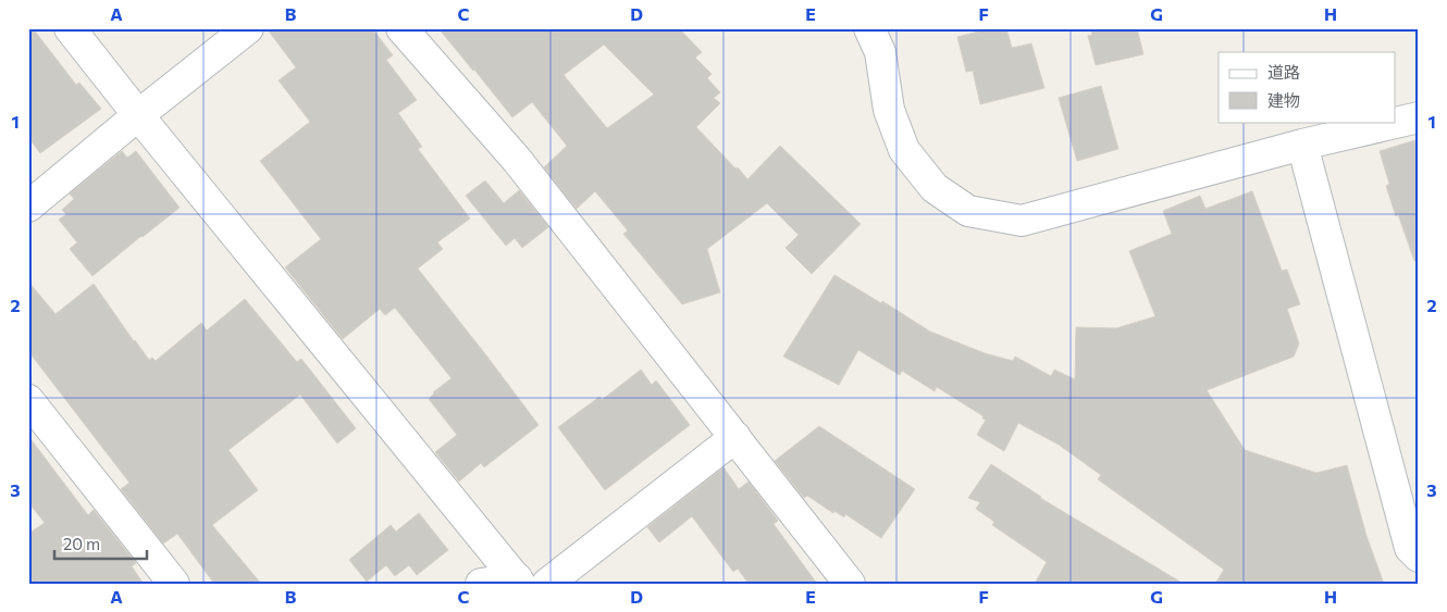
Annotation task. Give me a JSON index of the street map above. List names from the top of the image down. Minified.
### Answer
{"legend":["道路","建物"],"scale_bar":"20 m","grid":{"columns":["A","B","C","D","E","F","G","H"],"rows":["1","2","3"]}}
